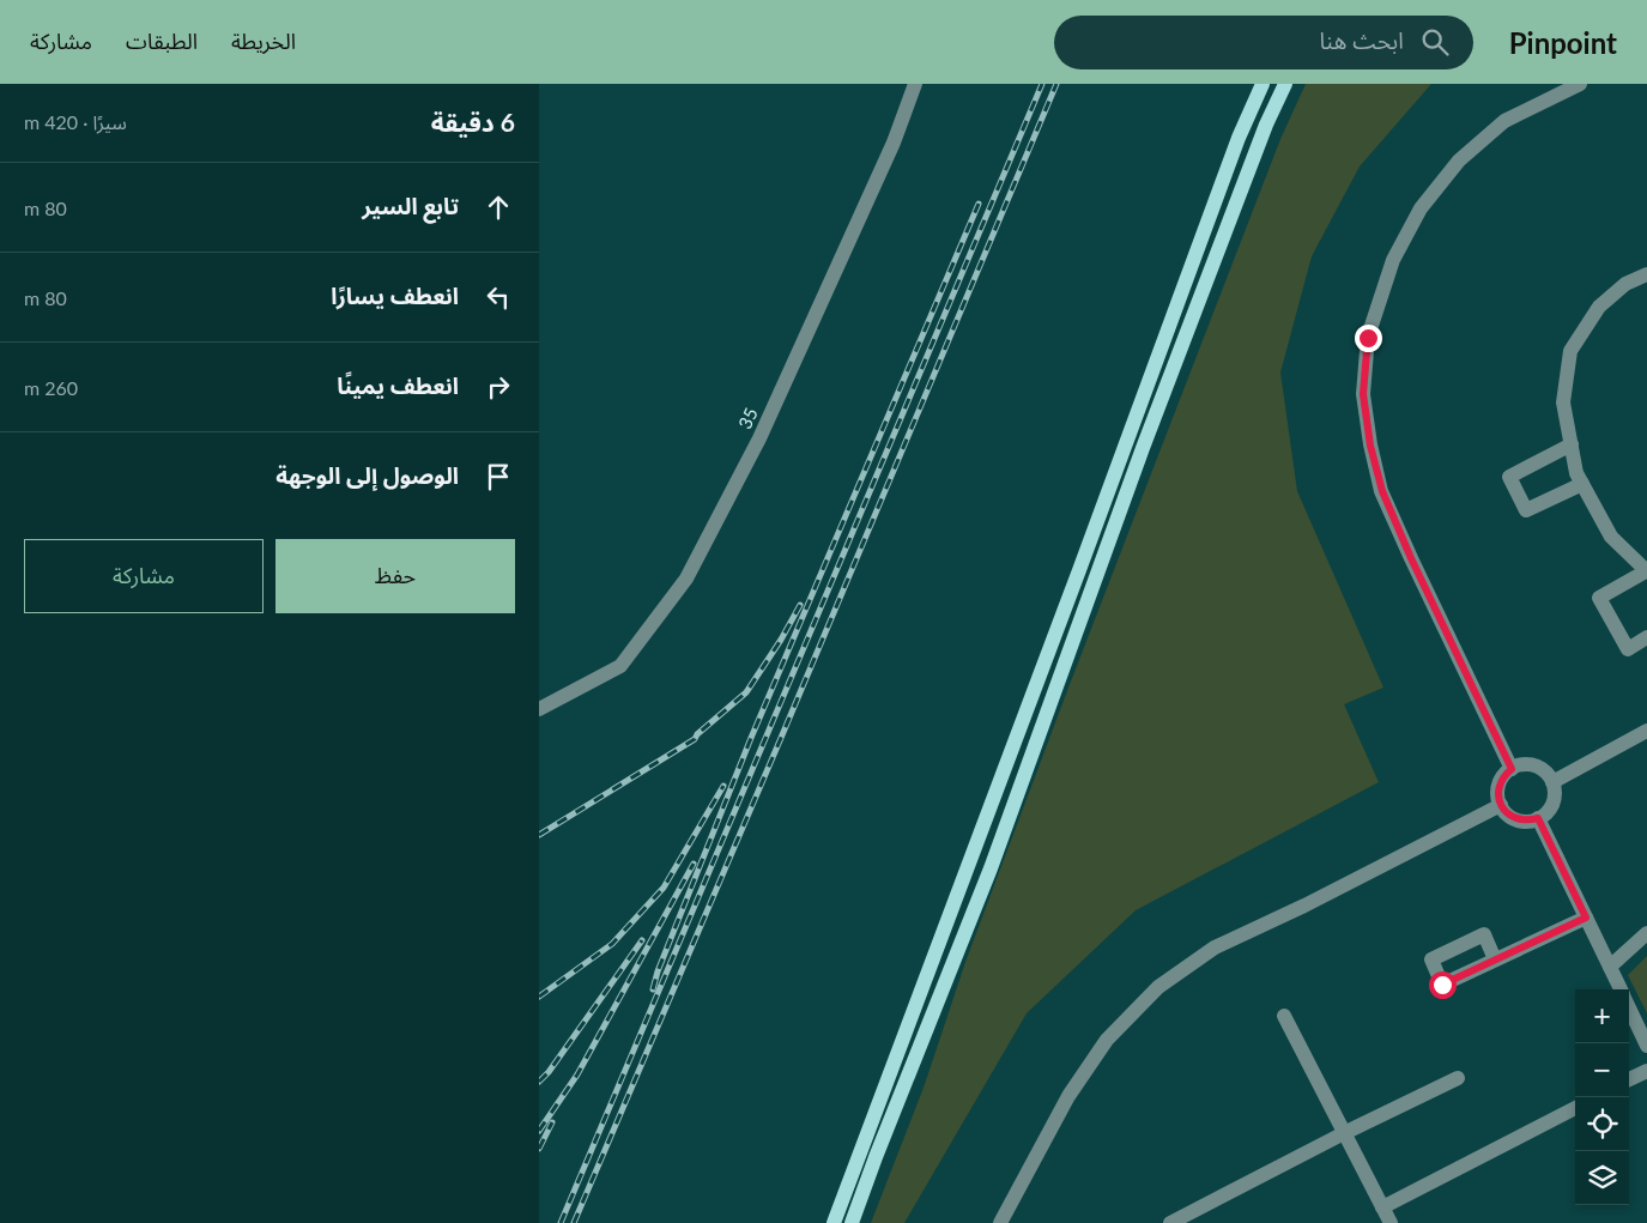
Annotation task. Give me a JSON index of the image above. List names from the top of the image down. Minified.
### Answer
{"streets":{"street":["35"]},"page":{"header":"Pinpoint","search":"ابحث هنا","nav":["الخريطة","الطبقات","مشاركة"],"heading":["6 دقيقة","سيرًا · 420 m"],"list":[["تابع السير","80 m"],["انعطف يسارًا","80 m"],["انعطف يمينًا","260 m"],"الوصول إلى الوجهة"],"buttons":["حفظ","مشاركة"],"map_buttons":["+","−"]}}
